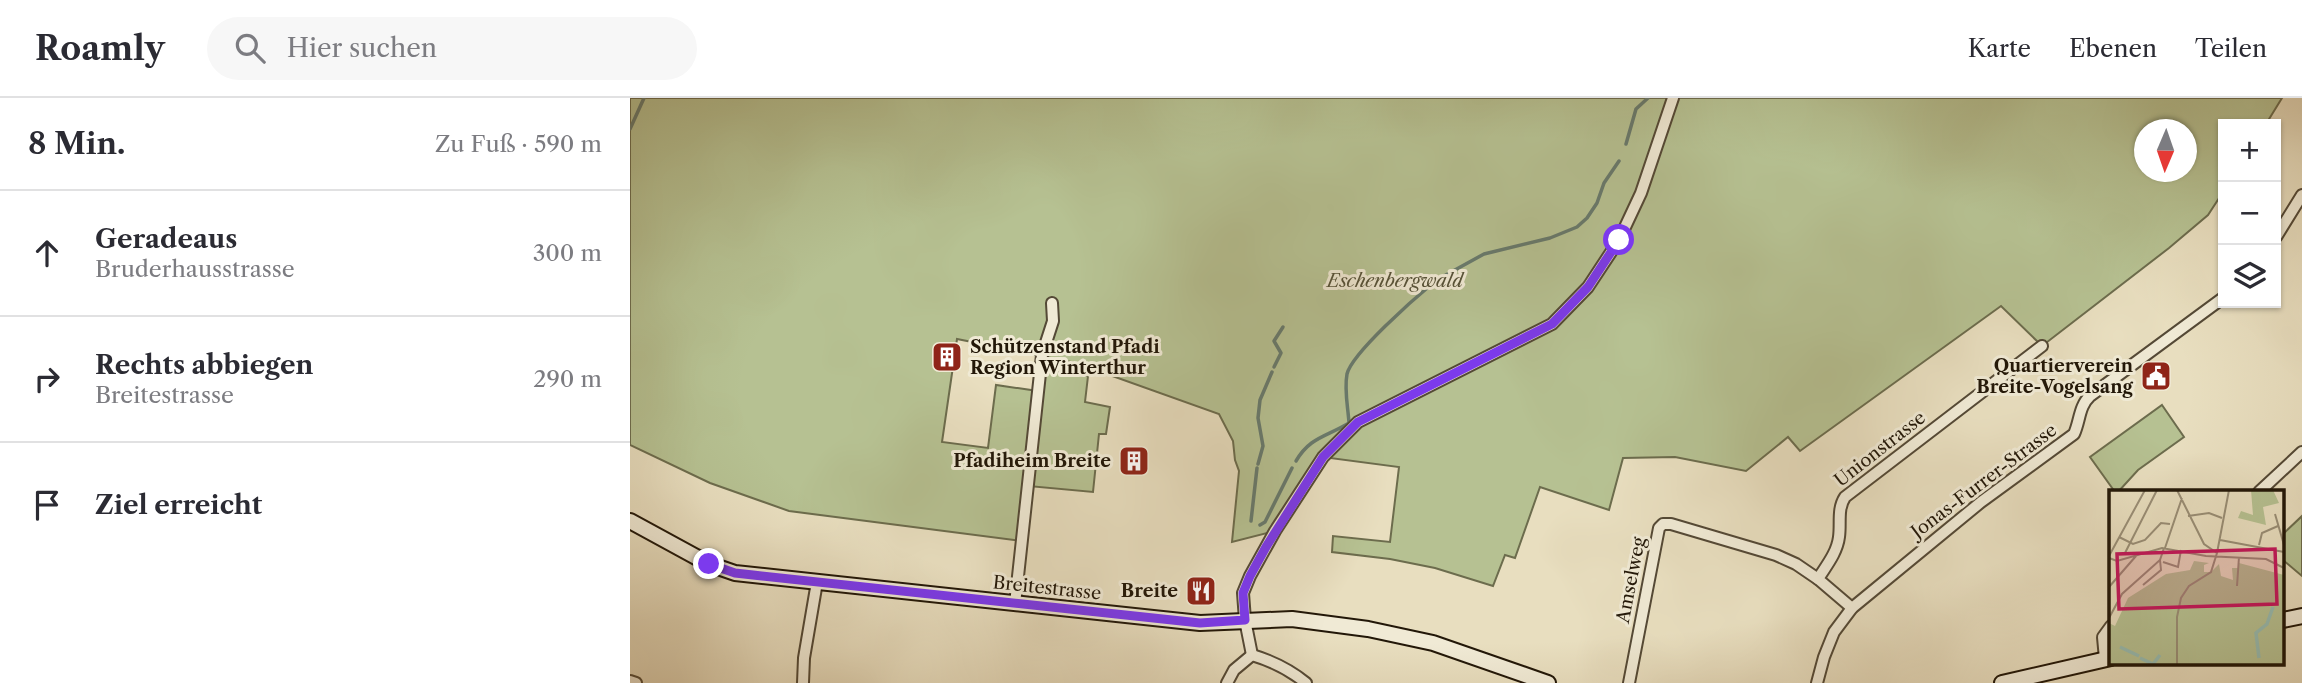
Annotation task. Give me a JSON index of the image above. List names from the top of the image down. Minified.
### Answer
{"streets":{"main road":["Breitestrasse"],"street":["Unionstrasse","Jonas-Furrer-Strasse","Amselweg"]},"crossings":[["Unionstrasse","Amselweg"]],"parks":["Eschenbergwald"],"places":{"building":["Schützenstand Pfadi Region Winterthur","Pfadiheim Breite"],"public building":["Quartierverein Breite-Vogelsang"],"restaurant":["Breite"]},"north":"bottom","page":{"header":"Roamly","search":"Hier suchen","nav":["Karte","Ebenen","Teilen"],"heading":["8 Min.","Zu Fuß · 590 m"],"map_buttons":["+","−"],"list":[["Geradeaus","Bruderhausstrasse","300 m"],["Rechts abbiegen","Breitestrasse","290 m"],"Ziel erreicht"]}}
